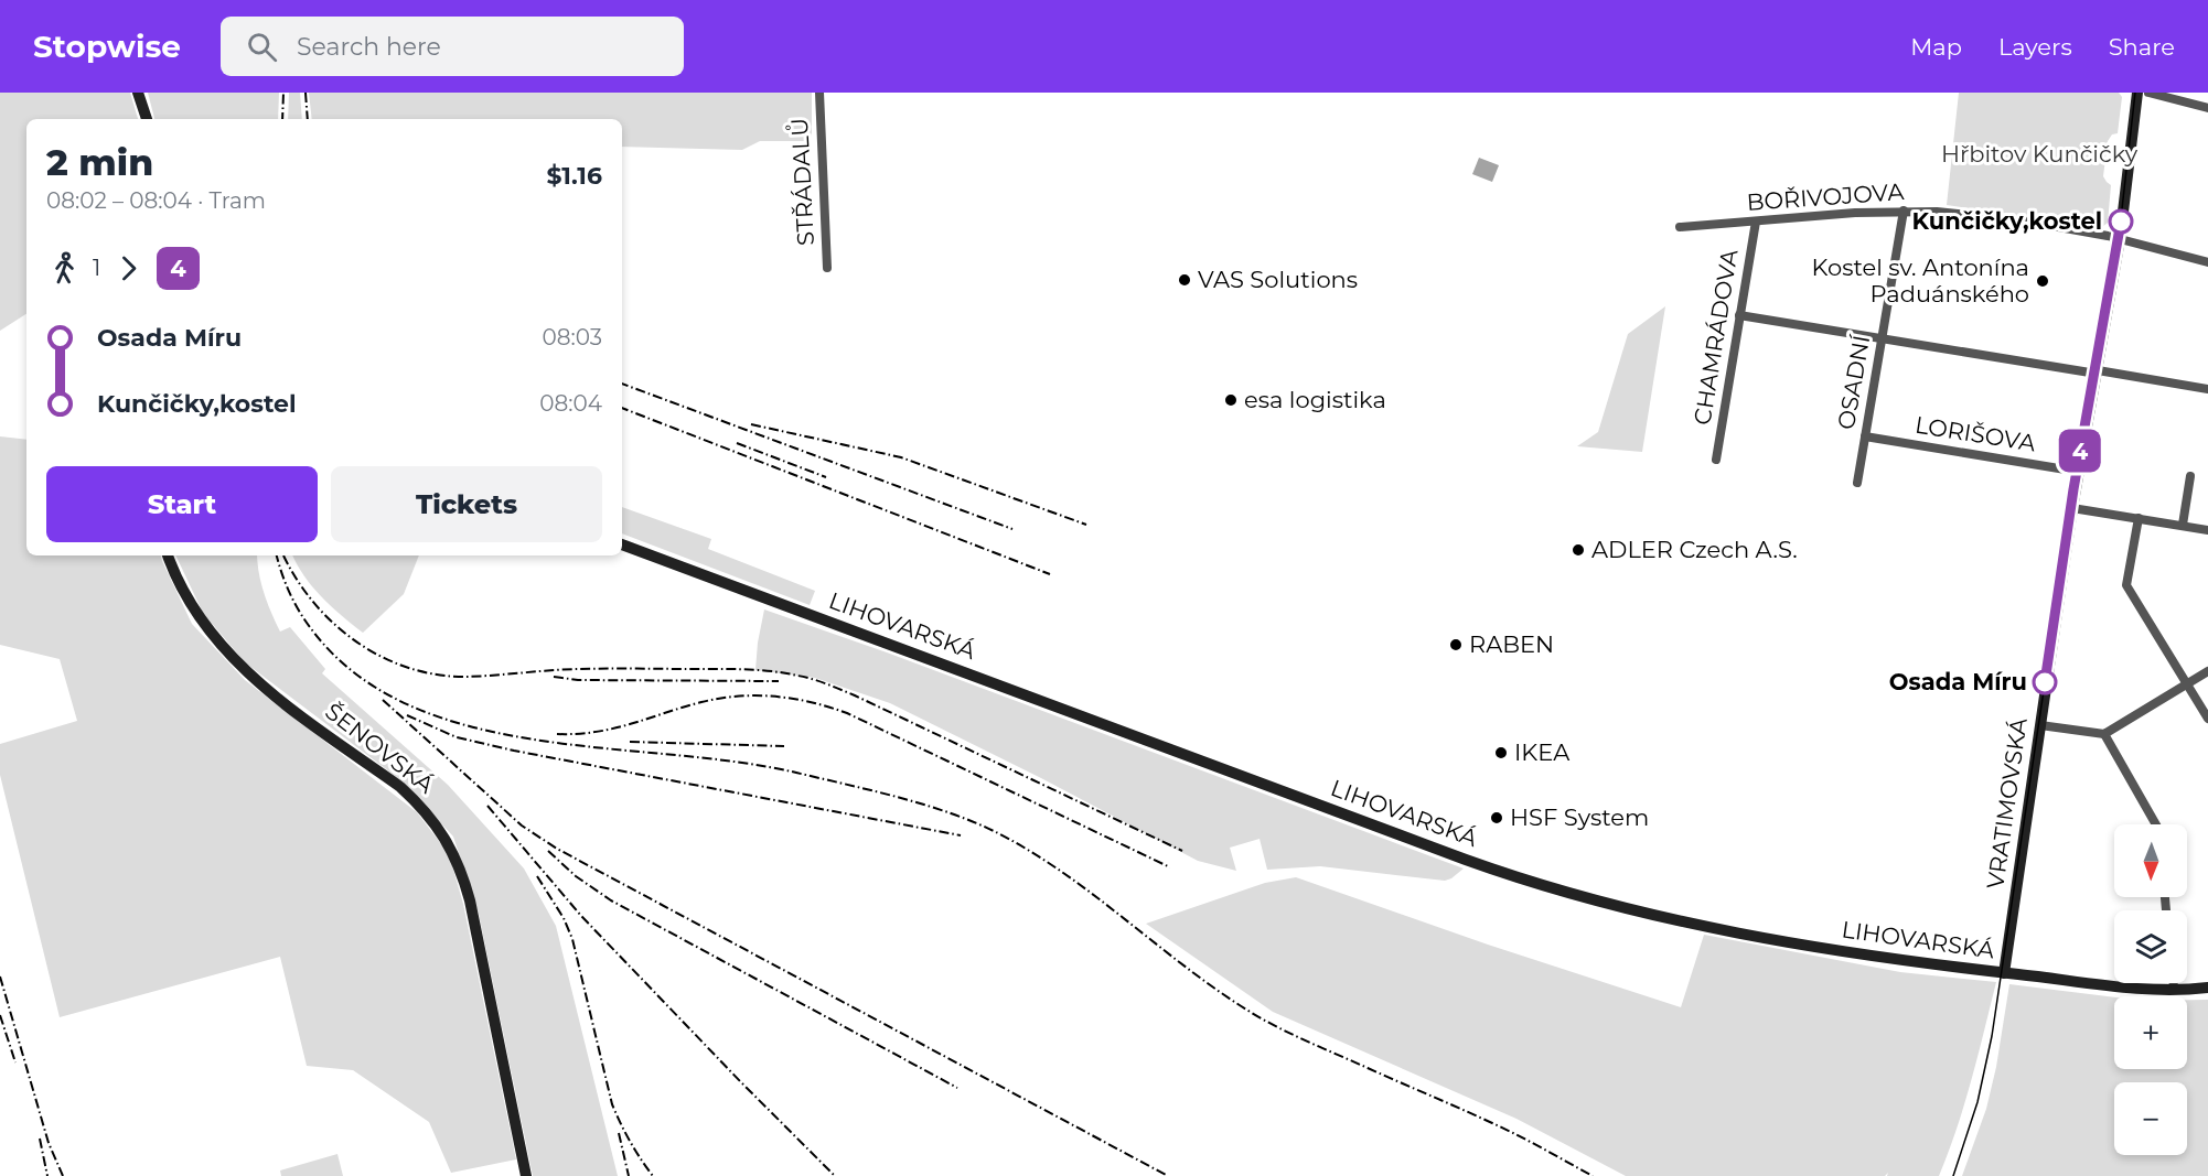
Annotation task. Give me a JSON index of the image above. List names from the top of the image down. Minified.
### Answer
{"streets":{"street":["STŘÁDALŮ","BOŘIVOJOVA","CHAMRÁDOVA","OSADNÍ","LORIŠOVA","LIHOVARSKÁ","ŠENOVSKÁ","VRATIMOVSKÁ"]},"crossings":[["BOŘIVOJOVA","CHAMRÁDOVA"],["BOŘIVOJOVA","OSADNÍ"],["BOŘIVOJOVA","VRATIMOVSKÁ"],["OSADNÍ","LORIŠOVA"],["LORIŠOVA","VRATIMOVSKÁ"],["LIHOVARSKÁ","VRATIMOVSKÁ"]],"parks":["Hřbitov Kunčičky"],"places":["Kunčičky,kostel","VAS Solutions","Kostel sv. Antonína Paduánského","esa logistika","ADLER Czech A.S.","RABEN","Osada Míru","IKEA","HSF System"],"lines":["tram line 4"],"north":"bottom","page":{"header":"Stopwise","search":"Search here","nav":["Map","Layers","Share"],"on_map":"4","heading":["2 min","08:02 – 08:04 · Tram","$1.16"],"legs":["1","4"],"list":[{"name":"Osada Míru","value":"08:03"},{"name":"Kunčičky,kostel","value":"08:04"}],"buttons":["Start","Tickets"],"map_buttons":["+","−"]}}
